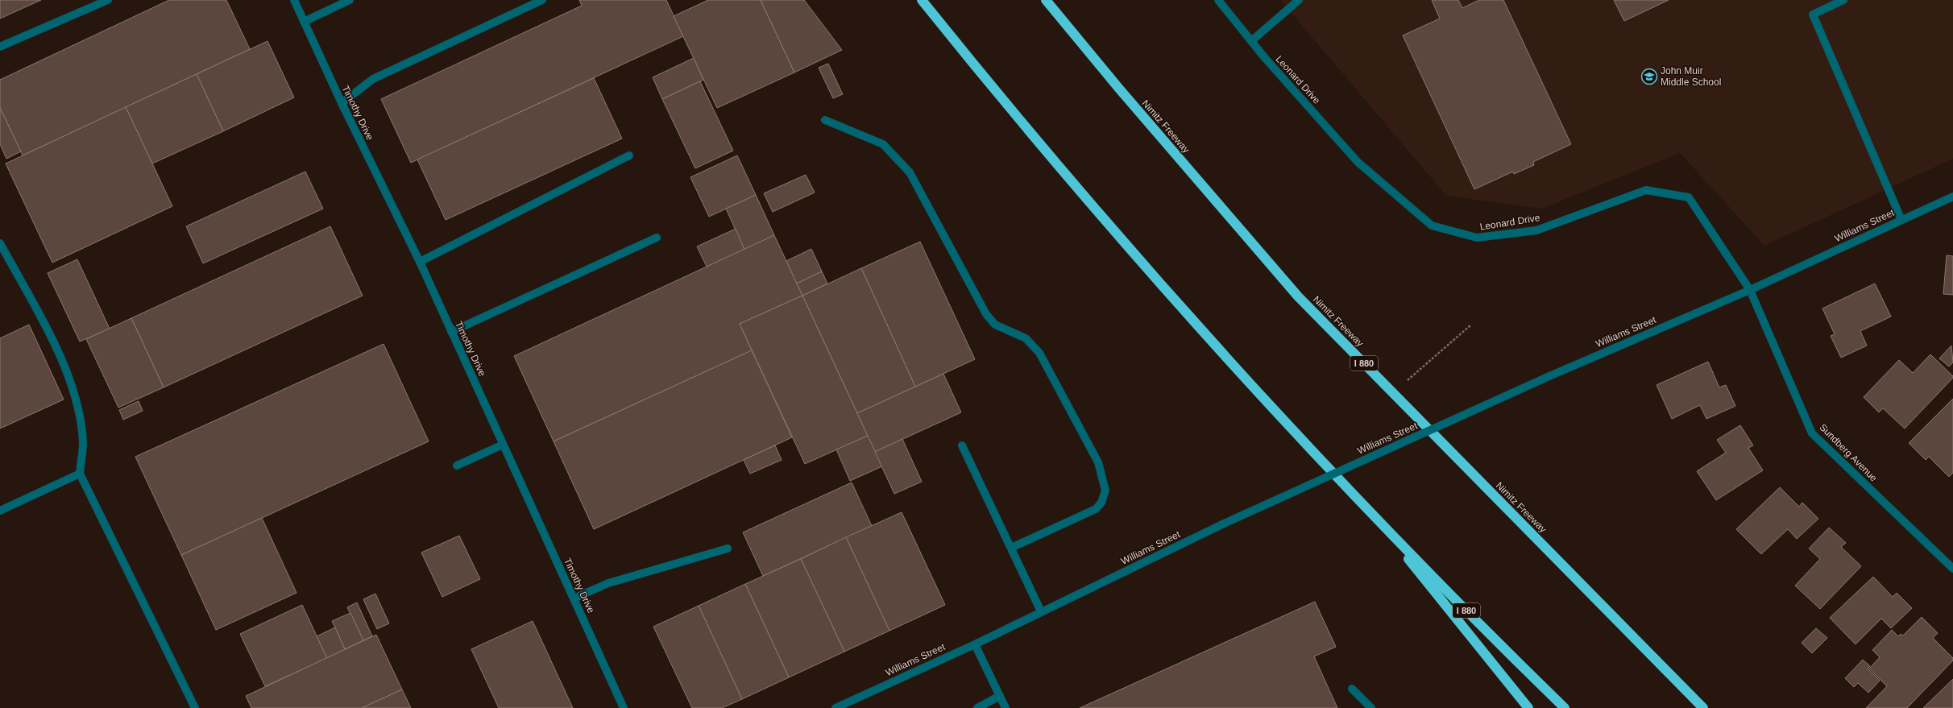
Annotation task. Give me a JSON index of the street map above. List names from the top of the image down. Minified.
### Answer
{"streets":{"highway":["Nimitz Freeway","I 880"],"street":["Leonard Drive","Timothy Drive","Williams Street","Sundberg Avenue"]},"crossings":[["Leonard Drive","Williams Street"],["Leonard Drive","Sundberg Avenue"],["Williams Street","Sundberg Avenue"]],"places":{"school or university":["John Muir Middle School"]}}
